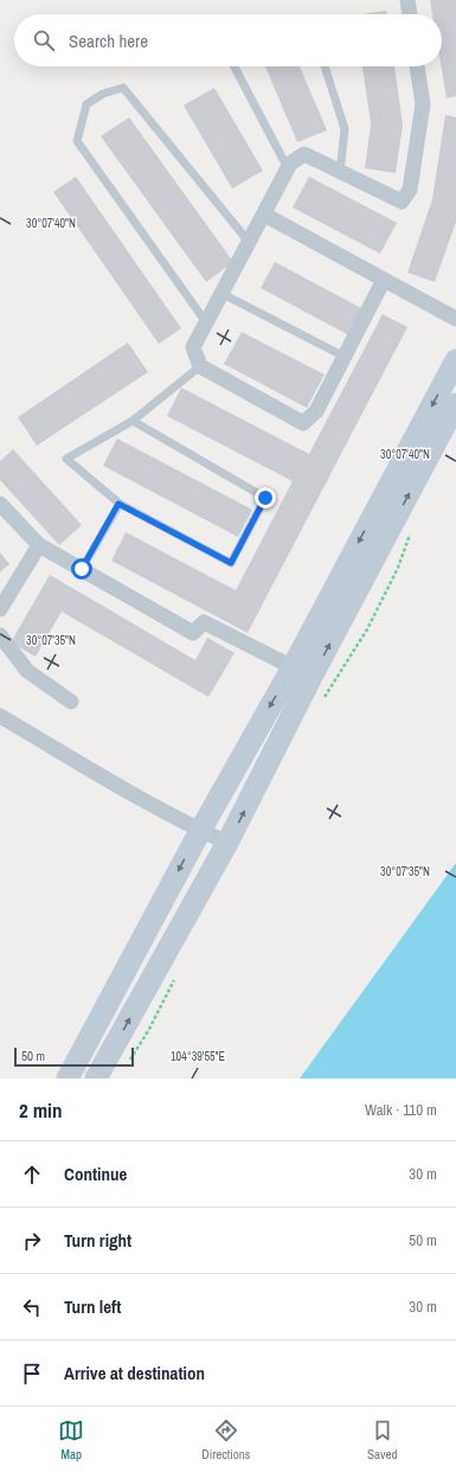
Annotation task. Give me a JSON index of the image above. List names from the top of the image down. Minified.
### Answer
{"scale_bar":"50 m","page":{"search":"Search here","scale":"50 m","heading":["2 min","Walk · 110 m"],"list":[["Continue","30 m"],["Turn right","50 m"],["Turn left","30 m"],"Arrive at destination"],"nav":["Map","Directions","Saved"]},"coordinates":["30°07'40\"N","30°07'35\"N","104°39'55\"E"]}
